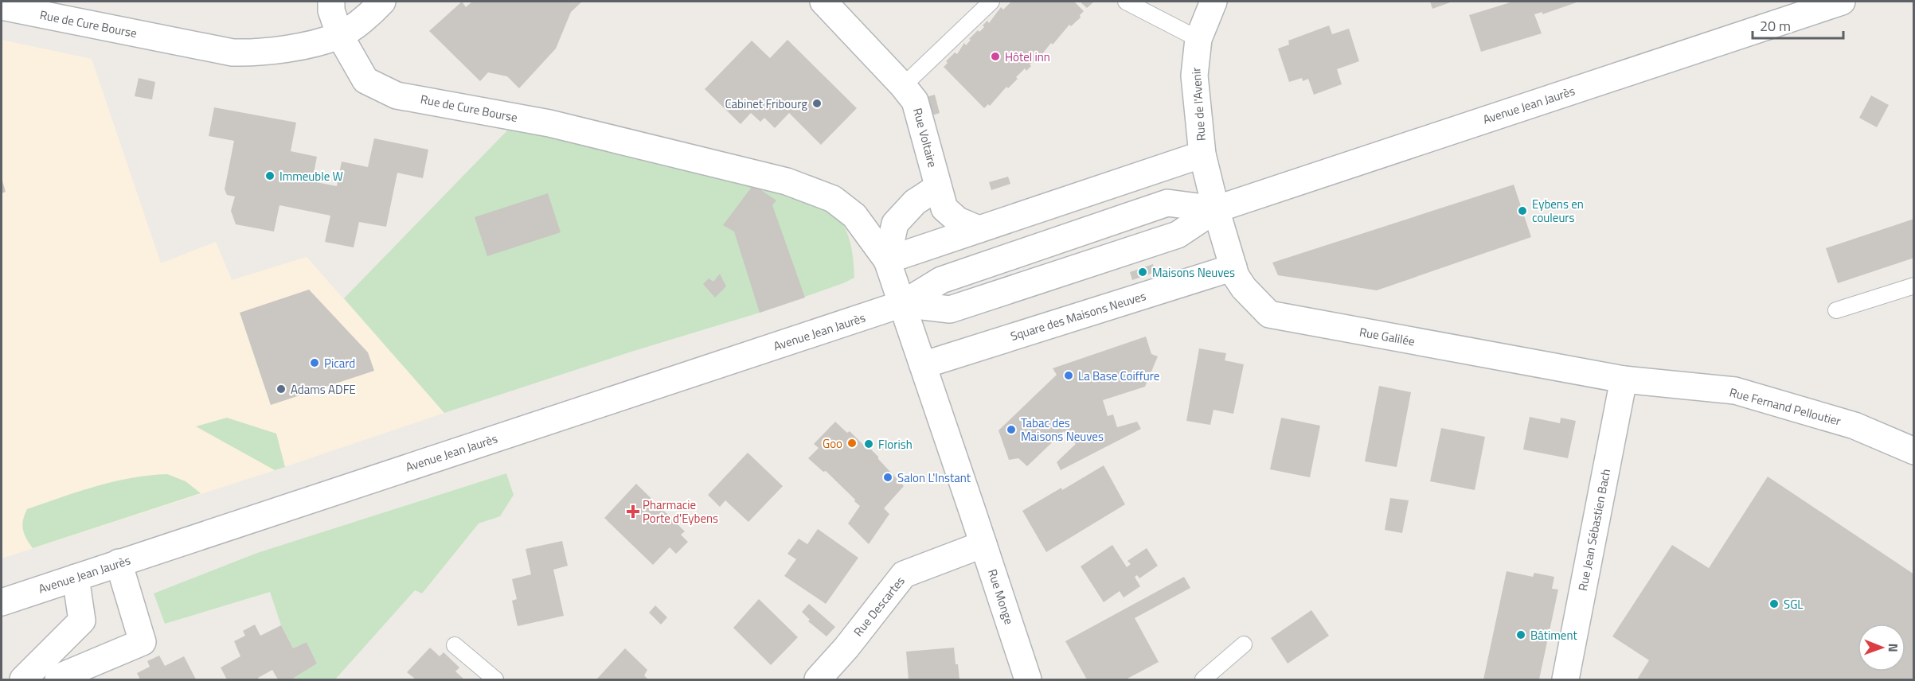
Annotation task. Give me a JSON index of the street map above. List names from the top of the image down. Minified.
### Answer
{"streets":{"street":["Rue de Cure Bourse","Rue de l'Avenir","Avenue Jean Jaurès","Rue Voltaire","Square des Maisons Neuves","Rue Galilée","Rue Fernand Pelloutier","Rue Jean Sébastien Bach","Rue Monge","Rue Descartes"]},"crossings":[["Rue de Cure Bourse","Avenue Jean Jaurès"],["Rue de l'Avenir","Avenue Jean Jaurès"],["Rue de l'Avenir","Rue Galilée"],["Avenue Jean Jaurès","Rue Galilée"],["Square des Maisons Neuves","Rue Galilée"],["Square des Maisons Neuves","Rue Monge"],["Rue Galilée","Rue Fernand Pelloutier"],["Rue Galilée","Rue Jean Sébastien Bach"],["Rue Fernand Pelloutier","Rue Jean Sébastien Bach"],["Rue Monge","Rue Descartes"]],"places":{"other":["Hôtel inn","Cabinet Fribourg","Immeuble W","Eybens en couleurs","Maisons Neuves","Picard","La Base Coiffure","Adams ADFE","Tabac des Maisons Neuves","Goo","Florish","Salon L'Instant","SGL","Bâtiment"],"health":["Pharmacie Porte d'Eybens"]},"scale_bar":"20 m","north":"right"}
